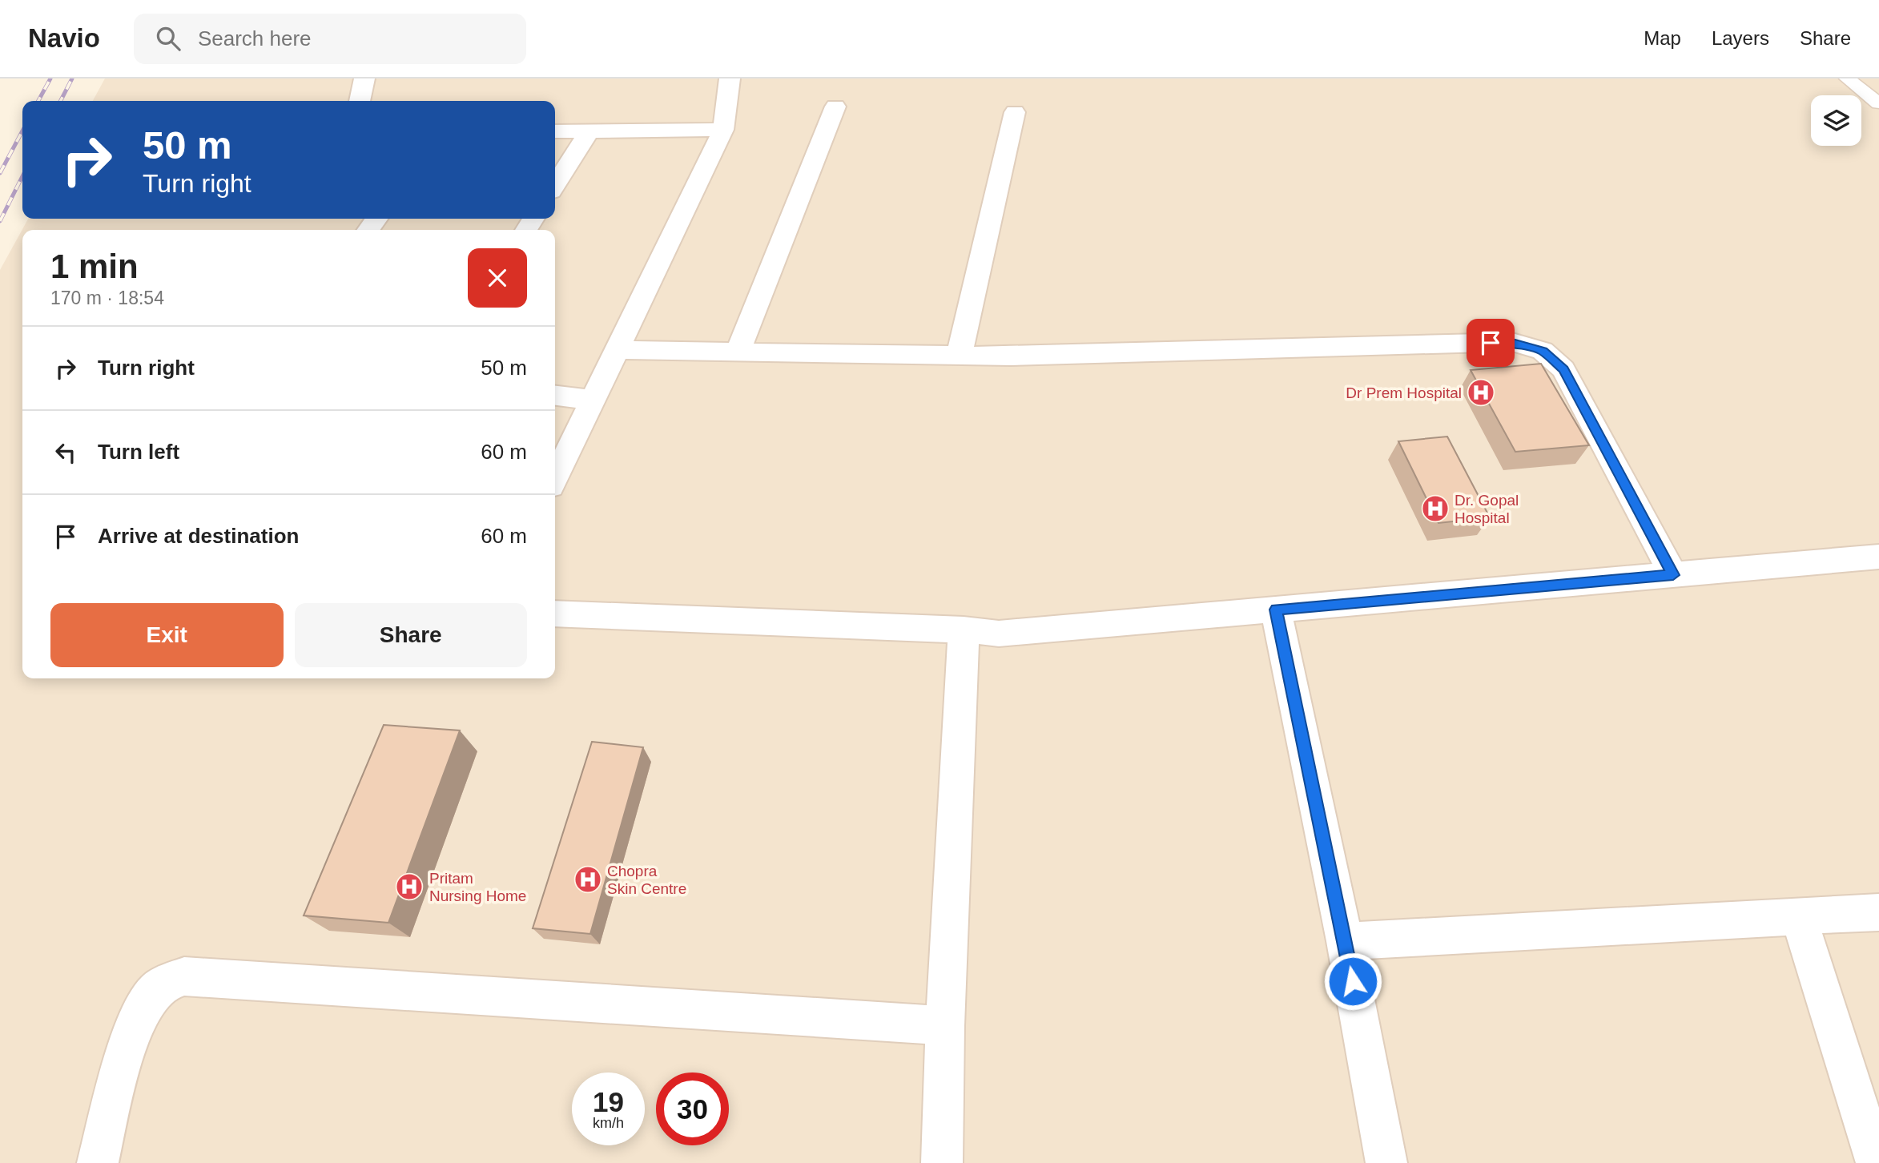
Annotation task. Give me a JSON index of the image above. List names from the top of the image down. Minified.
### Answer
{"places":{"hospital":["Dr Prem Hospital","Dr. Gopal Hospital","Chopra Skin Centre","Pritam Nursing Home"]},"page":{"header":"Navio","search":"Search here","nav":["Map","Layers","Share"],"turn":["50 m","Turn right"],"heading":["1 min","170 m · 18:54"],"list":[{"name":"Turn right","value":"50 m"},{"name":"Turn left","value":"60 m"},{"name":"Arrive at destination","value":"60 m"}],"buttons":["Exit","Share"],"speed":"19 km/h","limit":"30"}}
